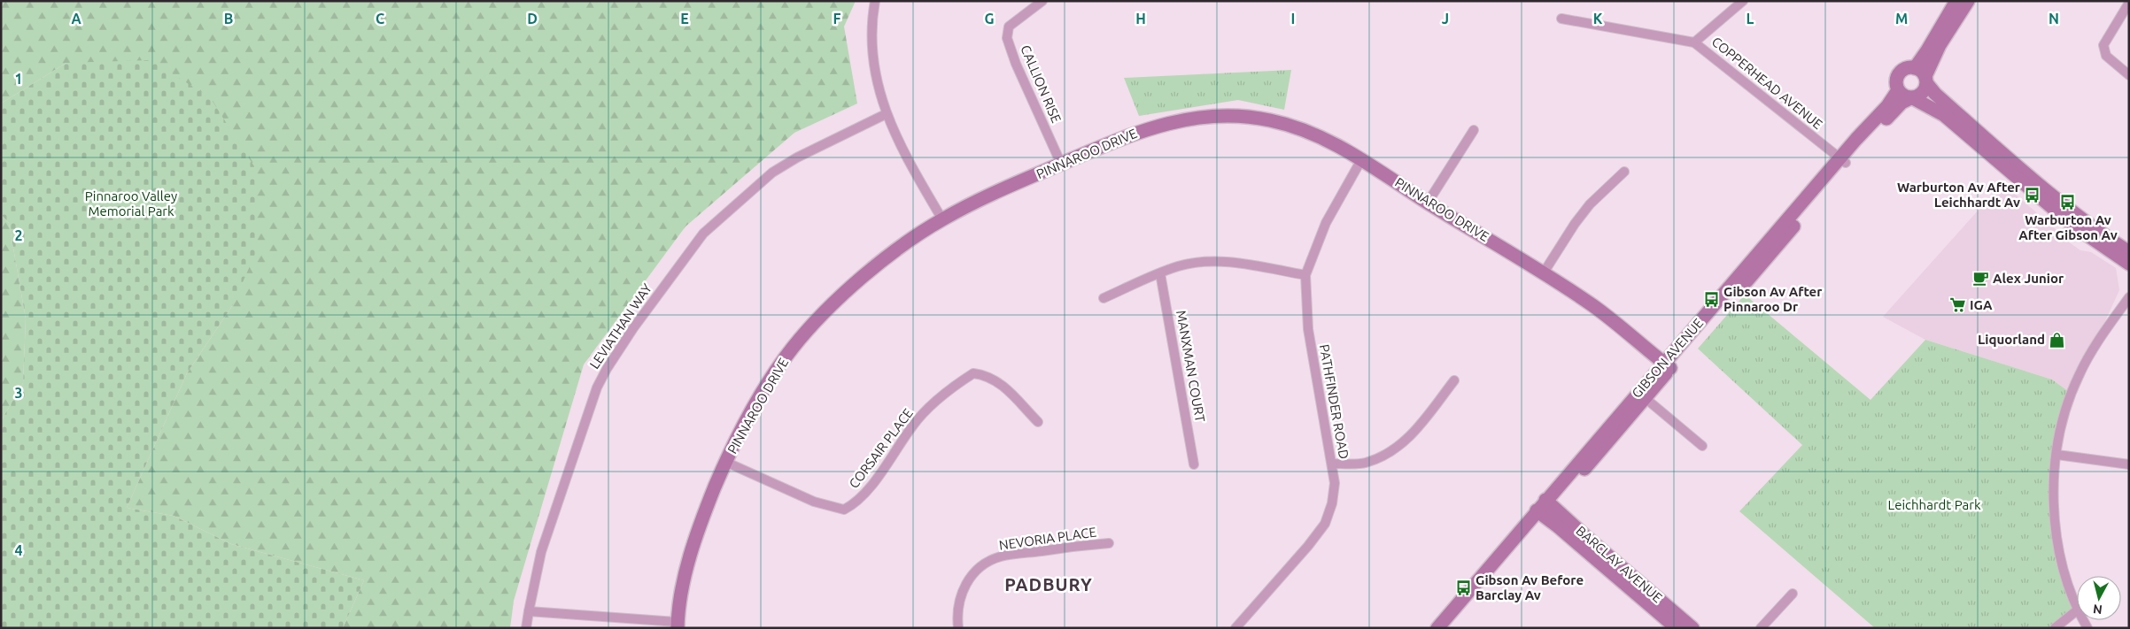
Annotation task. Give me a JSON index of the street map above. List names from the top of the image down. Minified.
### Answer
{"streets":{"street":["COPPERHEAD AVENUE","CALLION RISE","PINNAROO DRIVE","LEVIATHAN WAY","GIBSON AVENUE","MANXMAN COURT","PATHFINDER ROAD","CORSAIR PLACE","NEVORIA PLACE","BARCLAY AVENUE"]},"crossings":[["COPPERHEAD AVENUE","GIBSON AVENUE"],["CALLION RISE","PINNAROO DRIVE"],["PINNAROO DRIVE","GIBSON AVENUE"],["PINNAROO DRIVE","PATHFINDER ROAD"],["PINNAROO DRIVE","CORSAIR PLACE"],["GIBSON AVENUE","BARCLAY AVENUE"]],"districts":["PADBURY"],"parks":["Pinnaroo Valley Memorial Park","Leichhardt Park"],"places":{"bus stop":["Warburton Av After Leichhardt Av","Warburton Av After Gibson Av","Gibson Av After Pinnaroo Dr","Gibson Av Before Barclay Av"],"cafe":["Alex Junior"],"supermarket":["IGA"],"shop":["Liquorland"]},"north":"bottom","grid":{"columns":["A","B","C","D","E","F","G","H","I","J","K","L","M","N"],"rows":["1","2","3","4"]}}
